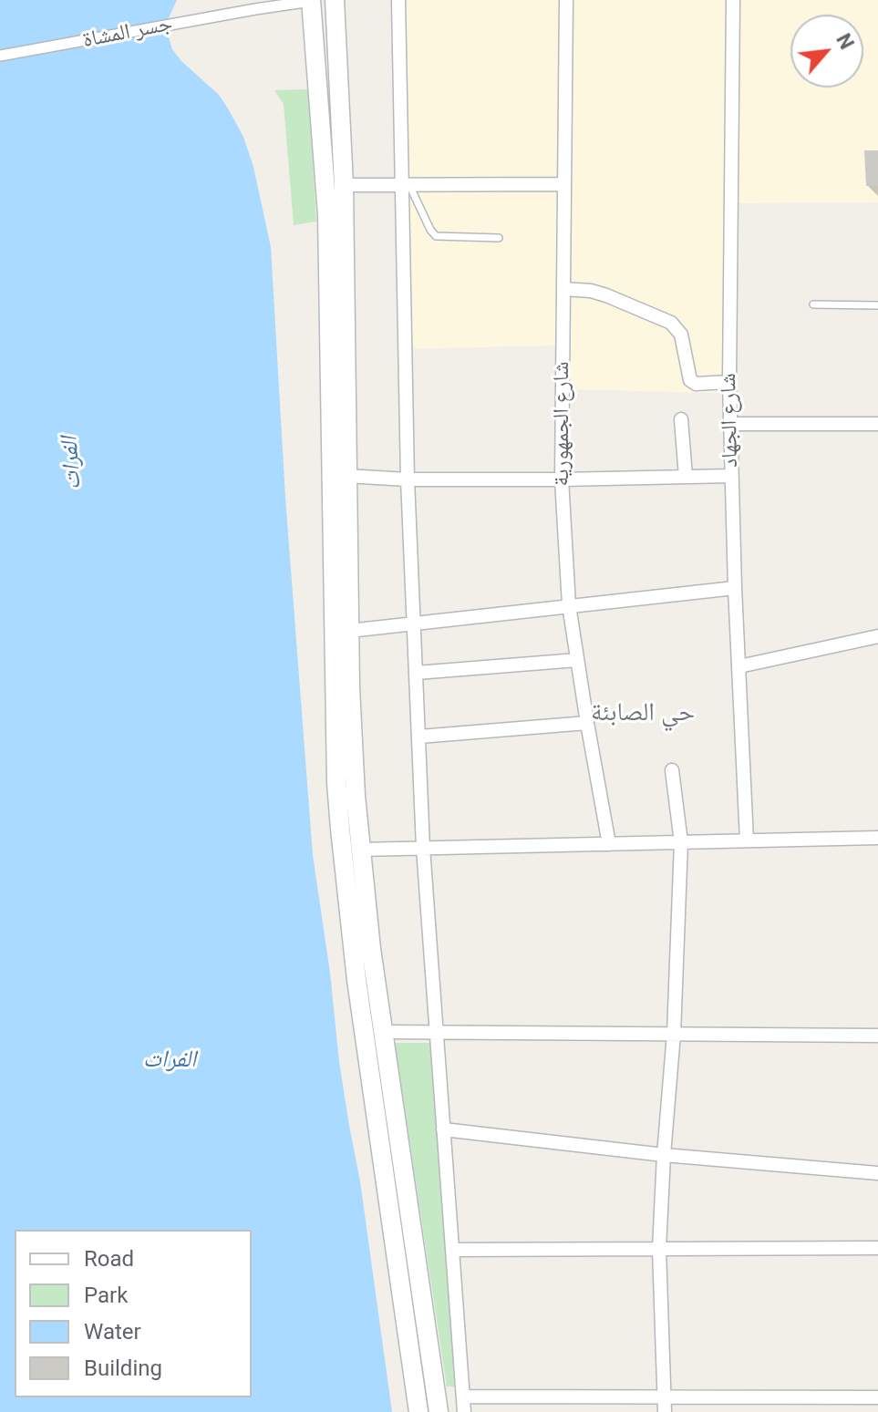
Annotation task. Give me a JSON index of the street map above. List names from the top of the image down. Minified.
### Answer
{"streets":{"street":["جسر المشاة","شارع الجهاد","شارع الجمهورية"]},"districts":["حي الصابئة"],"water":["الفرات"],"legend":["Road","Park","Water","Building"],"north":"top right"}
